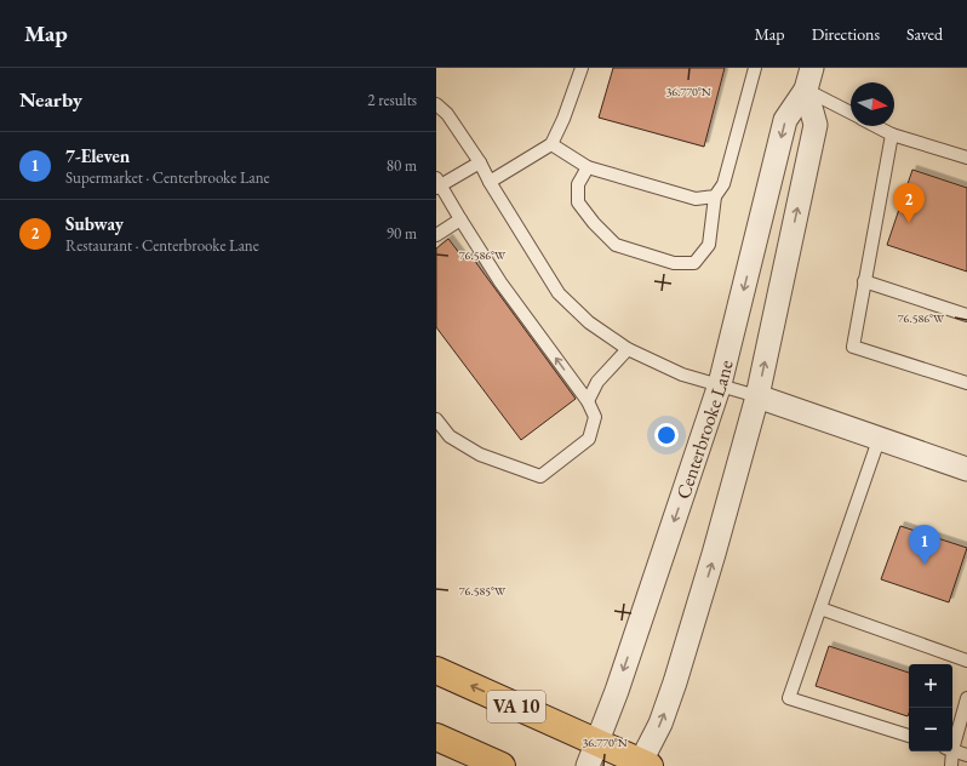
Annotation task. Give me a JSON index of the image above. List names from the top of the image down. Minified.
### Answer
{"streets":{"highway":["VA 10"],"street":["Centerbrooke Lane"]},"crossings":[["Centerbrooke Lane","VA 10"]],"north":"right","page":{"header":"Map","nav":["Map","Directions","Saved"],"heading":["Nearby","2 results"],"list":[{"mark":"1","name":"7-Eleven","note":"Supermarket · Centerbrooke Lane","value":"80 m"},{"mark":"2","name":"Subway","note":"Restaurant · Centerbrooke Lane","value":"90 m"}],"pins":["2","1"],"map_buttons":["+","−"]},"coordinates":["36.770°N","76.586°W","76.585°W"]}
